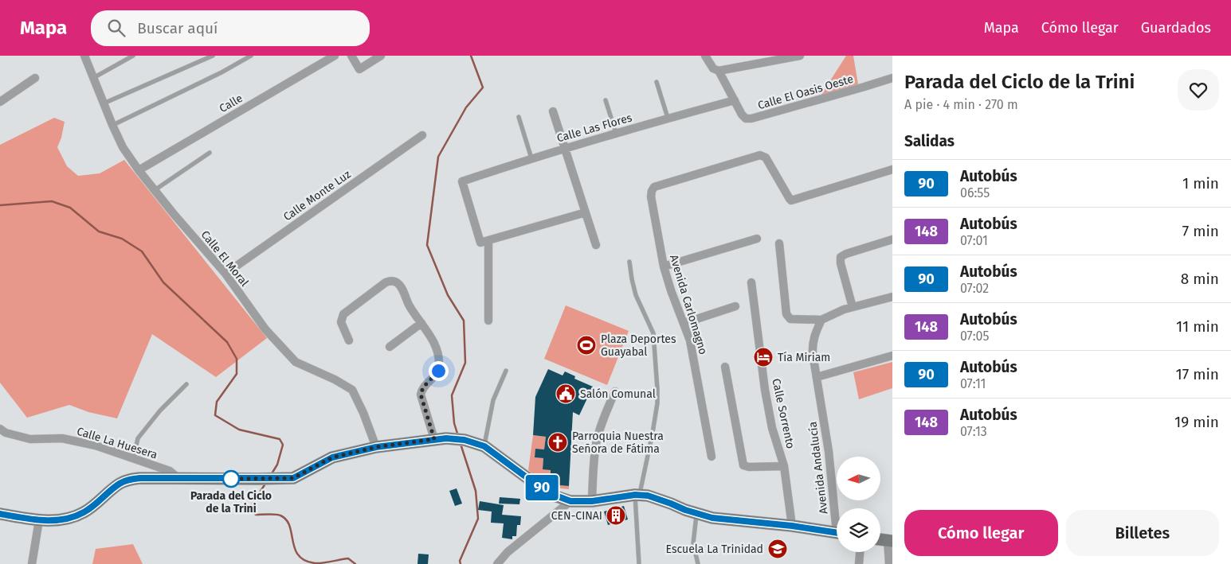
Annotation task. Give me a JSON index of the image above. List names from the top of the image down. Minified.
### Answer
{"streets":{"street":["Calle El Oasis Oeste","Calle","Calle Las Flores","Calle Monte Luz","Calle El Moral","Avenida Carlomagno","Calle Sorrento","Calle La Huesera","Avenida Andalucía"]},"crossings":[["Calle El Oasis Oeste","Calle Las Flores"],["Calle","Calle El Moral"],["Calle Monte Luz","Calle El Moral"]],"places":{"sports":["Plaza Deportes Guayabal"],"hotel":["Tía Miriam"],"public building":["Salón Comunal"],"church":["Parroquia Nuestra Señora de Fátima"],"other":["Parada del Ciclo de la Trini"],"building":["CEN-CINAI"],"school or university":["Escuela La Trinidad"]},"lines":["bus line 90"],"north":"left","page":{"header":"Mapa","search":"Buscar aquí","nav":["Mapa","Cómo llegar","Guardados"],"on_map":"90","heading":[["Parada del Ciclo de la Trini","A pie · 4 min · 270 m"],"Salidas"],"list":[{"mark":"90","name":"Autobús","note":"06:55","value":"1 min"},{"mark":"148","name":"Autobús","note":"07:01","value":"7 min"},{"mark":"90","name":"Autobús","note":"07:02","value":"8 min"},{"mark":"148","name":"Autobús","note":"07:05","value":"11 min"},{"mark":"90","name":"Autobús","note":"07:11","value":"17 min"},{"mark":"148","name":"Autobús","note":"07:13","value":"19 min"}],"buttons":["Cómo llegar","Billetes"]}}
